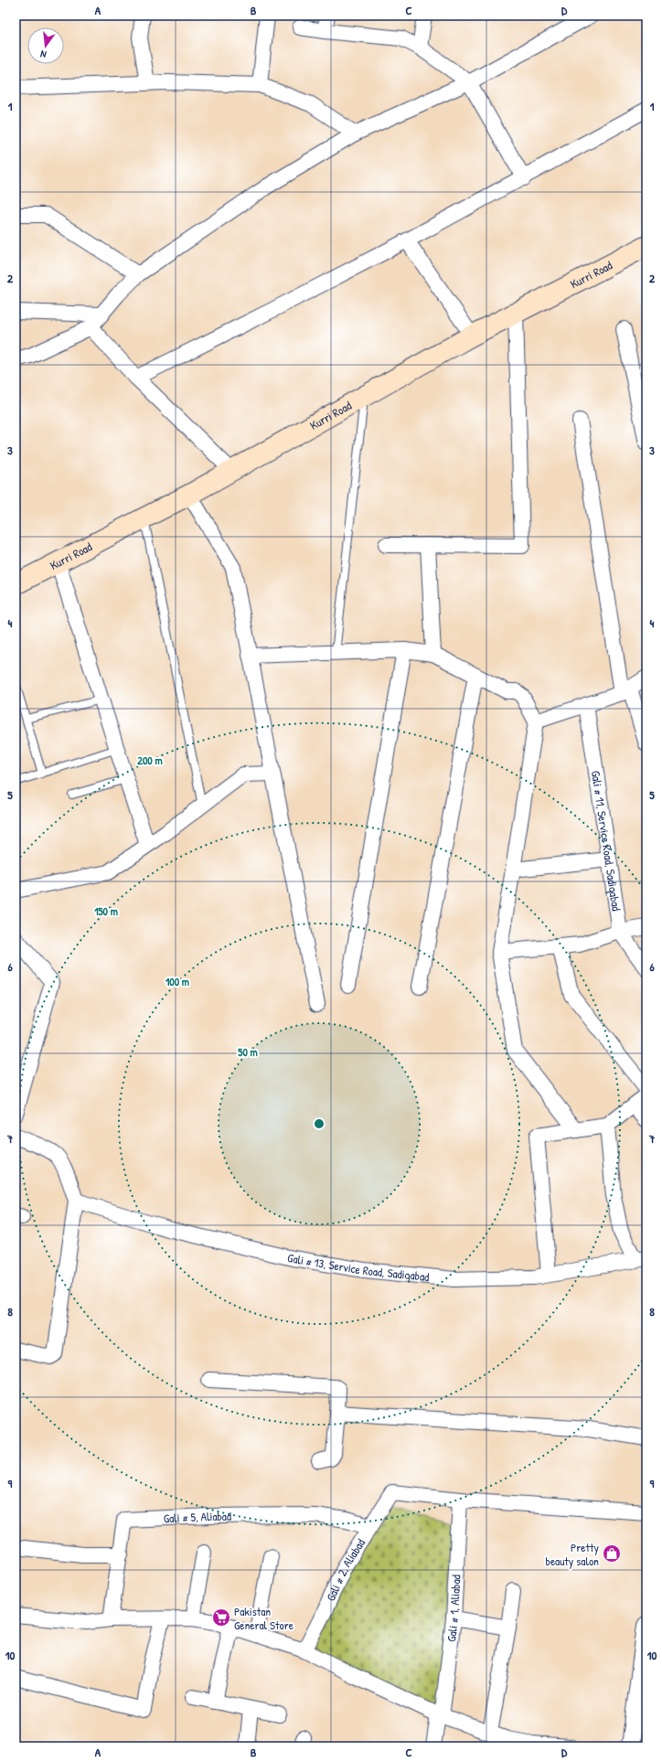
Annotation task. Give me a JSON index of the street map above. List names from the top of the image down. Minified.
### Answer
{"streets":{"main road":["Kurri Road"],"street":["Gali # 11, Service Road, Sadiqabad","Gali # 13, Service Road, Sadiqabad","Gali # 5, Aliabad","Gali # 2, Aliabad","Gali # 1, Aliabad"]},"crossings":[["Gali # 5, Aliabad","Gali # 2, Aliabad"],["Gali # 2, Aliabad","Gali # 1, Aliabad"]],"places":{"shop":["Pretty beauty salon"],"supermarket":["Pakistan General Store"]},"north":"bottom","grid":{"columns":["A","B","C","D"],"rows":["1","2","3","4","5","6","7","8","9","10"]},"rings":["200 m","150 m","100 m","50 m"]}
